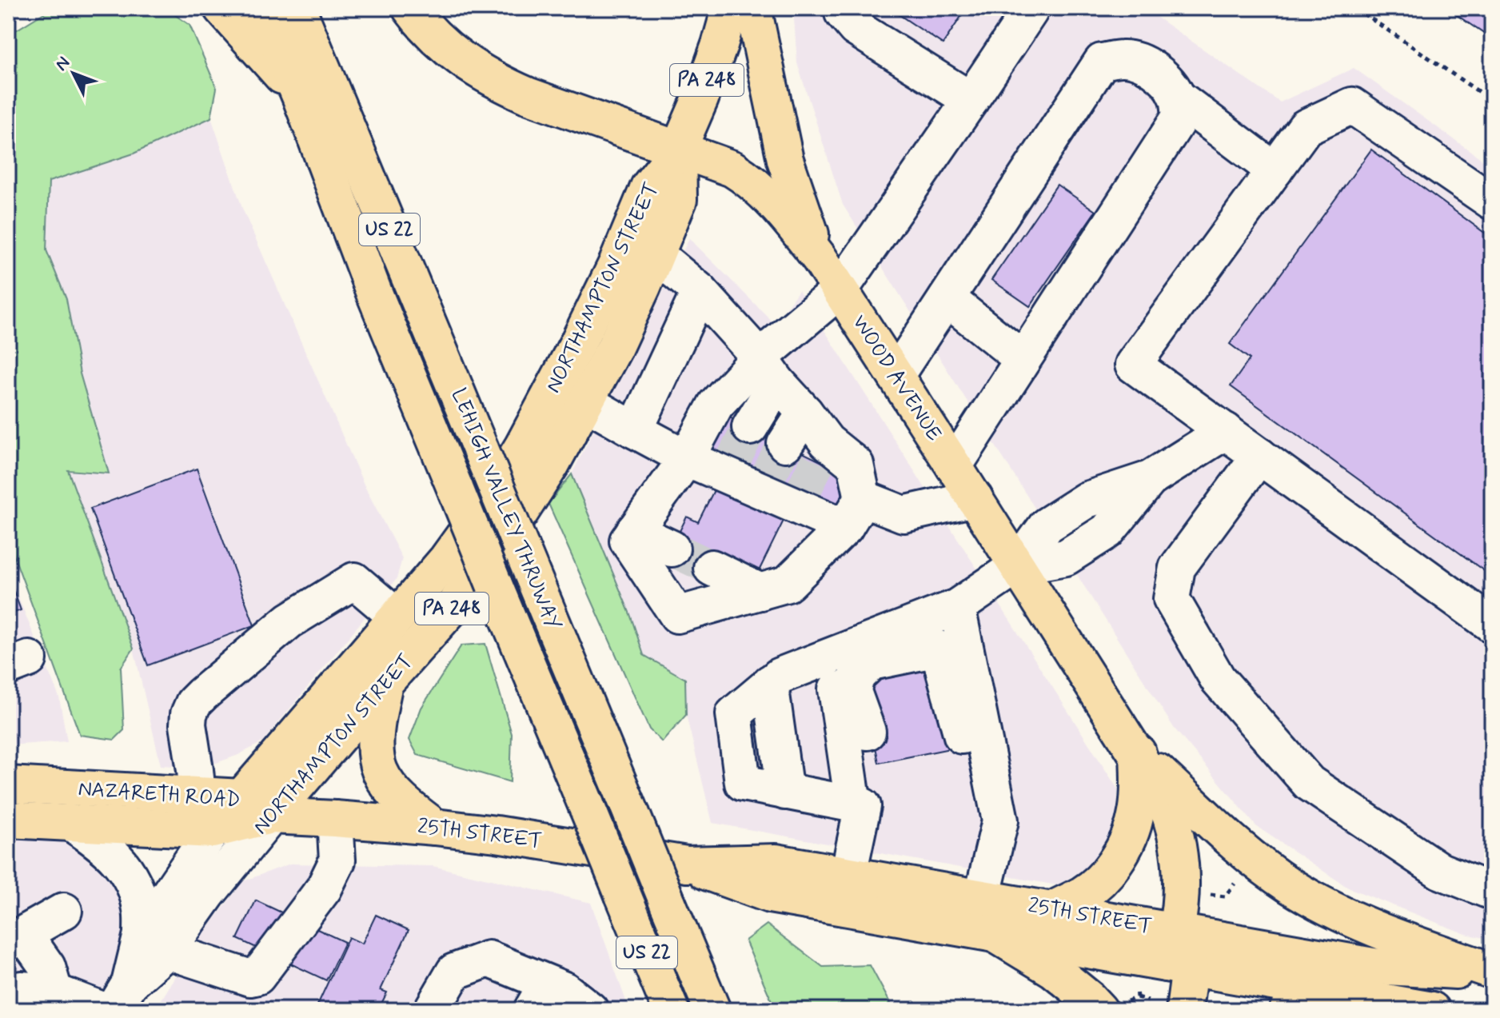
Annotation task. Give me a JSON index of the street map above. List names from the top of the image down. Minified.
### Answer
{"streets":{"main road":["PA 248","US 22","NORTHAMPTON STREET","WOOD AVENUE","LEHIGH VALLEY THRUWAY","NAZARETH ROAD","25TH STREET"]},"crossings":[["NORTHAMPTON STREET","WOOD AVENUE"],["NORTHAMPTON STREET","NAZARETH ROAD"],["NORTHAMPTON STREET","25TH STREET"],["WOOD AVENUE","25TH STREET"],["NAZARETH ROAD","25TH STREET"]],"north":"top left"}
